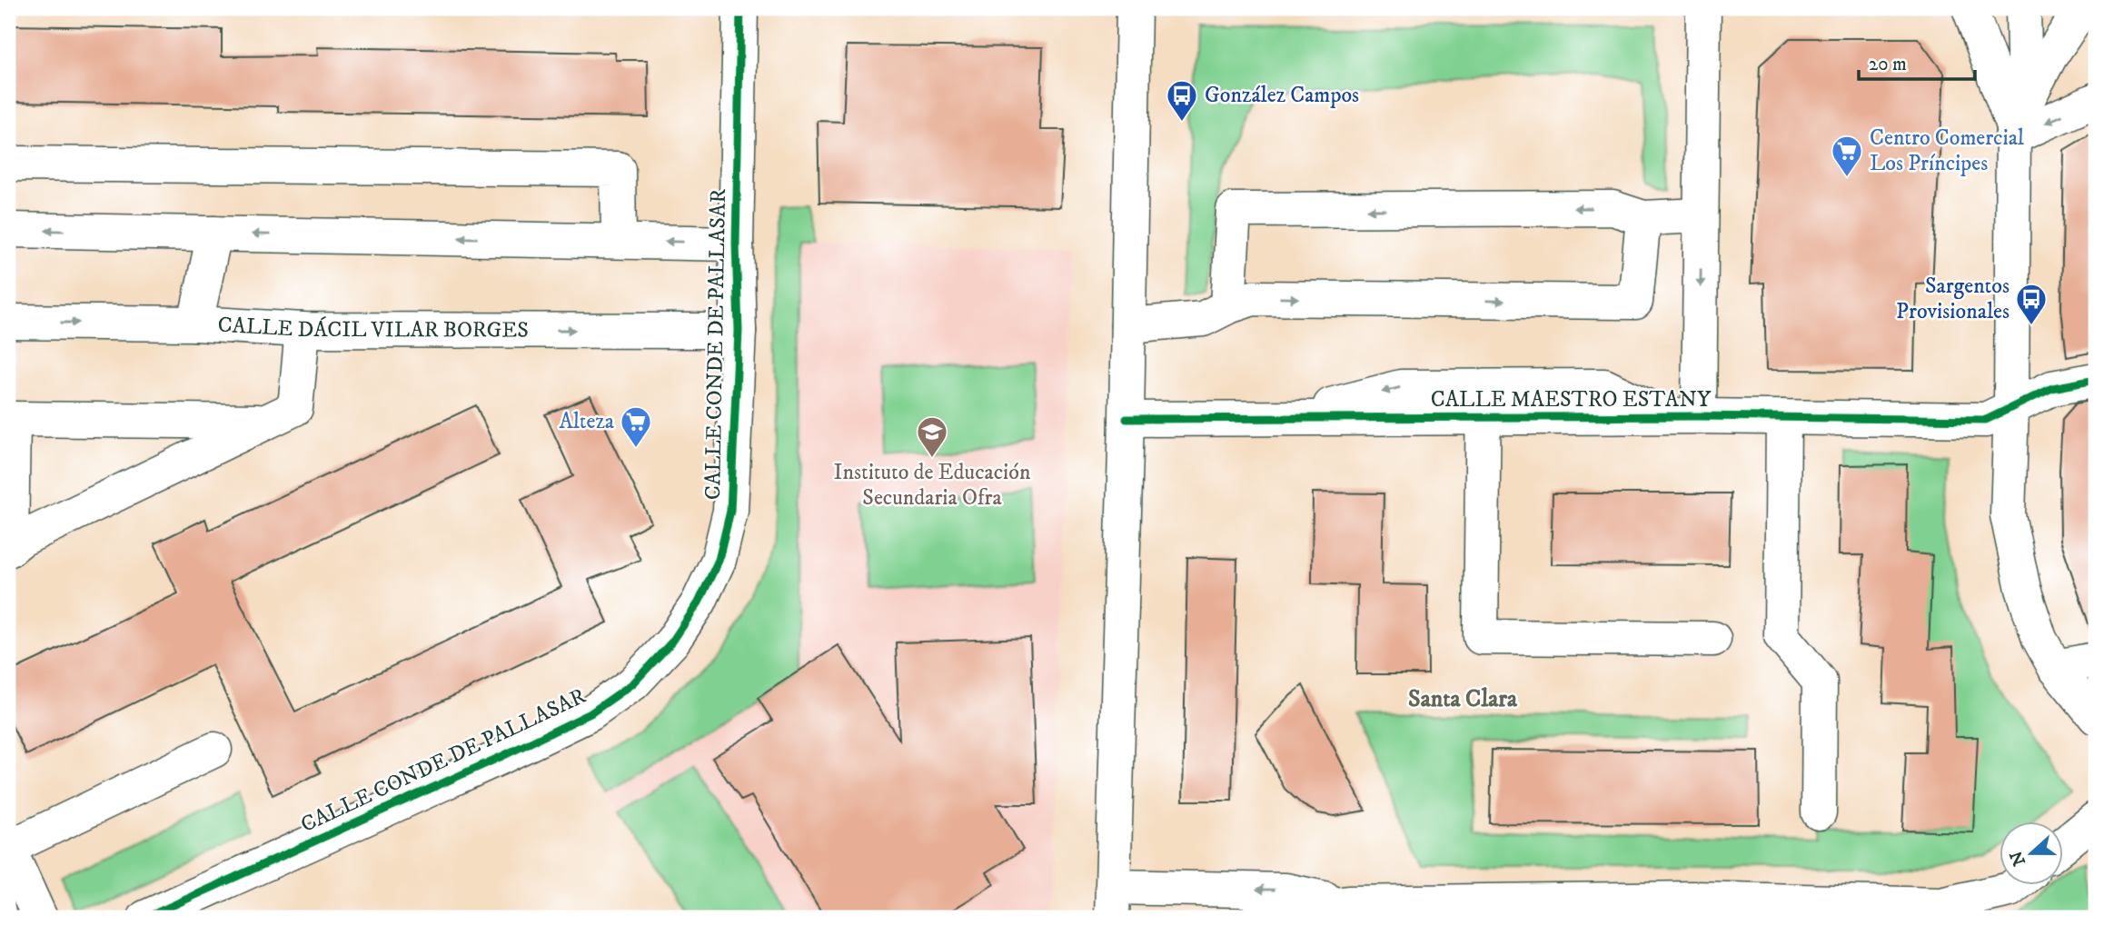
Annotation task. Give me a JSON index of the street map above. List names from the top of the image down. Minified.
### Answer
{"streets":{"street":["CALLE DÁCIL VILAR BORGES","CALLE CONDE DE PALLASAR","CALLE MAESTRO ESTANY"]},"crossings":[["CALLE DÁCIL VILAR BORGES","CALLE CONDE DE PALLASAR"]],"districts":["Santa Clara"],"places":{"bus stop":["González Campos","Sargentos Provisionales"],"supermarket":["Centro Comercial Los Príncipes","Alteza"],"school or university":["Instituto de Educación Secundaria Ofra"]},"scale_bar":"20 m","north":"left"}
